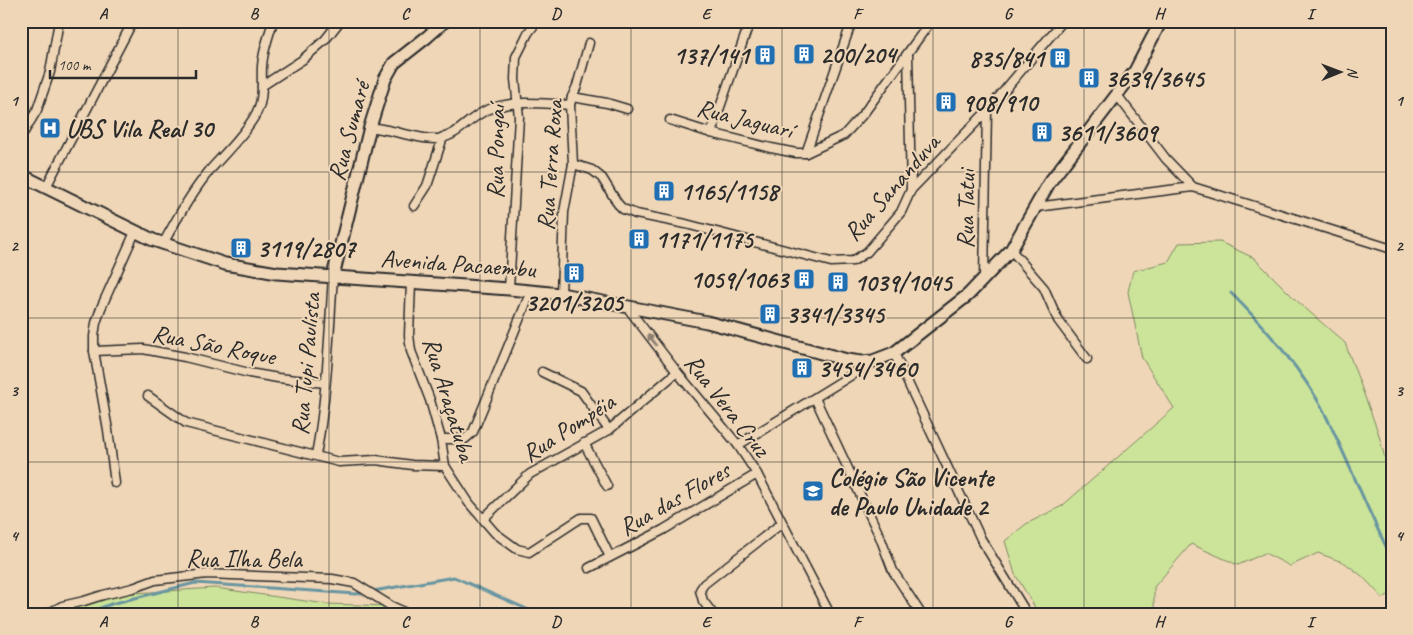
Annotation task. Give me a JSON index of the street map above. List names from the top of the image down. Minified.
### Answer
{"streets":{"main road":["Rua Sumaré","Avenida Pacaembu"],"street":["Rua Jaguarí","Rua Pongaí","Rua Terra Roxa","Rua Sananduva","Rua Tatui","Rua São Roque","Rua Tupi Paulista","Rua Araçatuba","Rua Vera Cruz","Rua Pompéia","Rua das Flores","Rua Ilha Bela"]},"crossings":[["Rua Sumaré","Avenida Pacaembu"],["Rua Sumaré","Rua Tupi Paulista"],["Rua Pongaí","Avenida Pacaembu"],["Rua Terra Roxa","Rua Sananduva"],["Rua Terra Roxa","Avenida Pacaembu"],["Rua Sananduva","Rua Tatui"],["Avenida Pacaembu","Rua Tupi Paulista"],["Avenida Pacaembu","Rua Araçatuba"],["Avenida Pacaembu","Rua Vera Cruz"],["Rua São Roque","Rua Tupi Paulista"],["Rua Araçatuba","Rua Pompéia"],["Rua Araçatuba","Rua das Flores"],["Rua Vera Cruz","Rua Pompéia"],["Rua Vera Cruz","Rua das Flores"]],"places":{"building":["200/204","137/141","835/841","3639/3645","908/910","3611/3609","1165/1158","1171/1175","3119/2807","3201/3205","1059/1063","1039/1045","3341/3345","3454/3460"],"hospital":["UBS Vila Real 30"],"school or university":["Colégio São Vicente de Paulo Unidade 2"]},"scale_bar":"100 m","north":"right","grid":{"columns":["A","B","C","D","E","F","G","H","I"],"rows":["1","2","3","4"]}}
